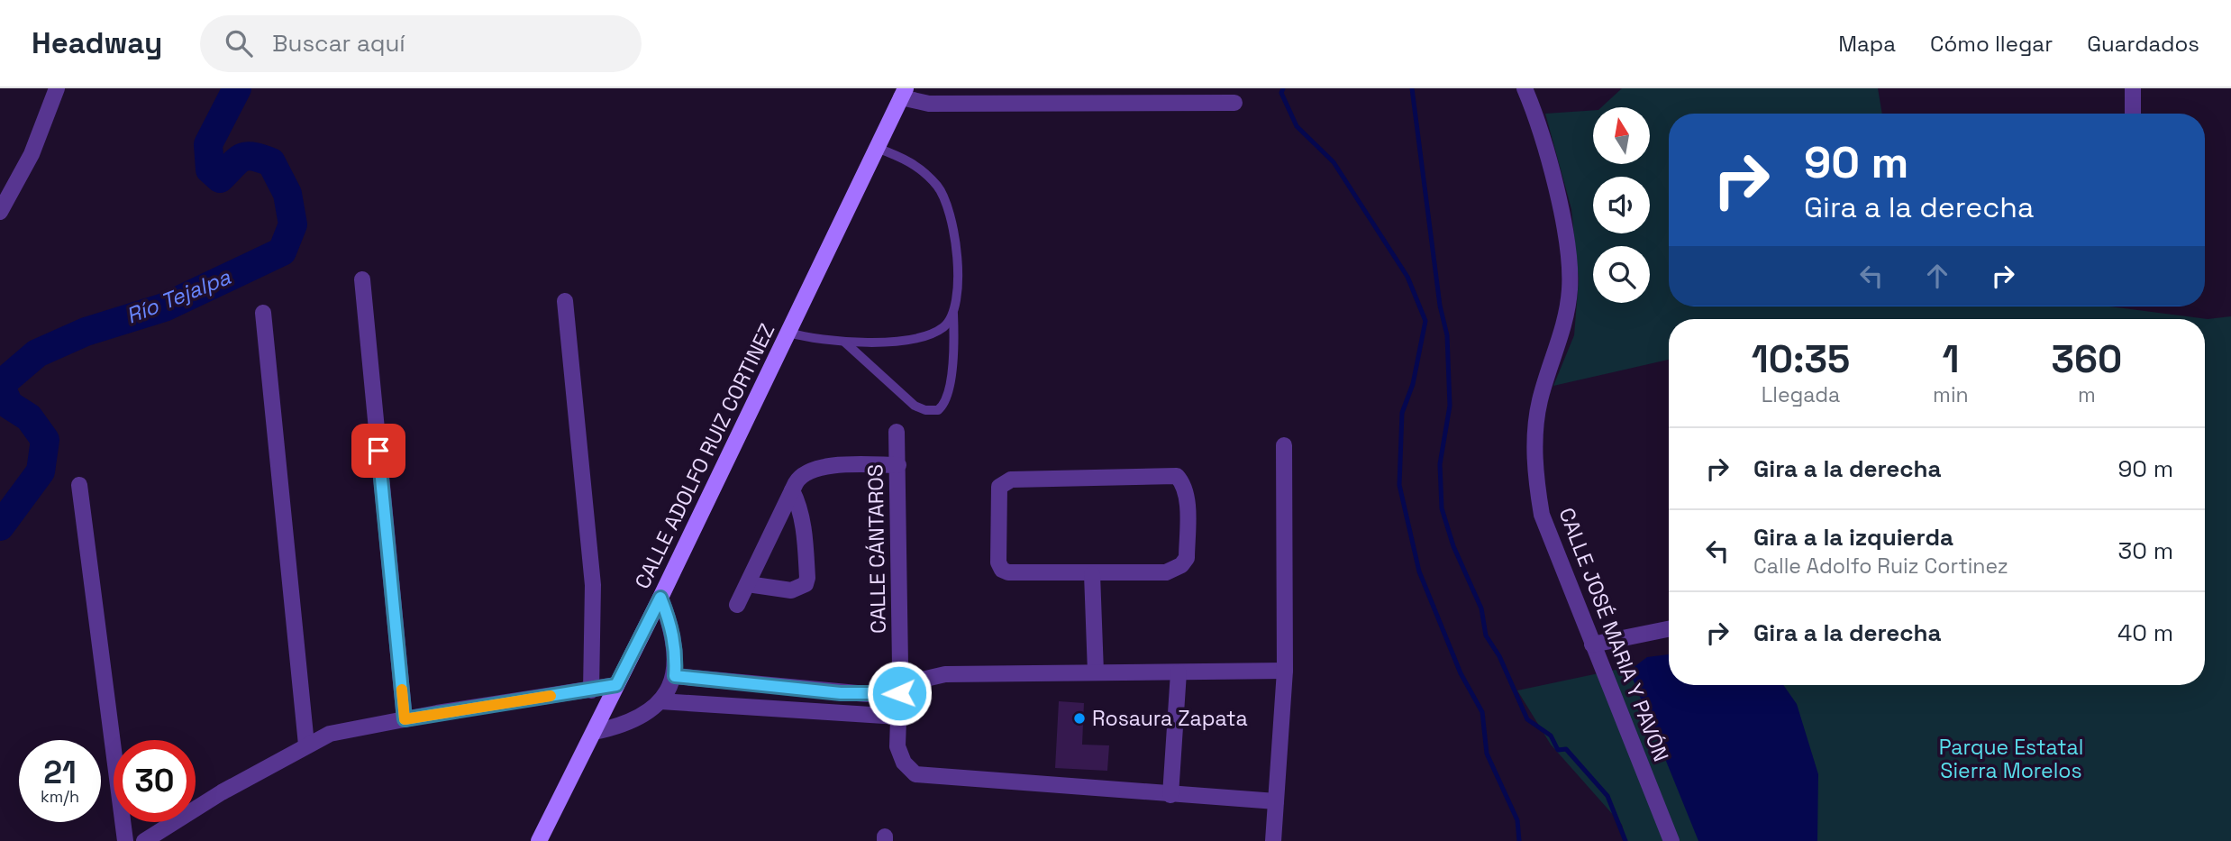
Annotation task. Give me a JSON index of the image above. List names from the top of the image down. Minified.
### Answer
{"streets":{"main road":["CALLE ADOLFO RUIZ CORTINEZ"],"street":["CALLE CÁNTAROS","CALLE JOSÉ MARIA Y PAVÓN"]},"water":["Río Tejalpa"],"parks":["Parque Estatal Sierra Morelos"],"places":["Rosaura Zapata"],"north":"top","page":{"header":"Headway","search":"Buscar aquí","nav":["Mapa","Cómo llegar","Guardados"],"turn":["90 m","Gira a la derecha"],"eta":["10:35","Llegada","1","min","360","m"],"list":[{"name":"Gira a la derecha","value":"90 m"},{"name":"Gira a la izquierda","note":"Calle Adolfo Ruiz Cortinez","value":"30 m"},{"name":"Gira a la derecha","value":"40 m"}],"speed":"21 km/h","limit":"30"}}
